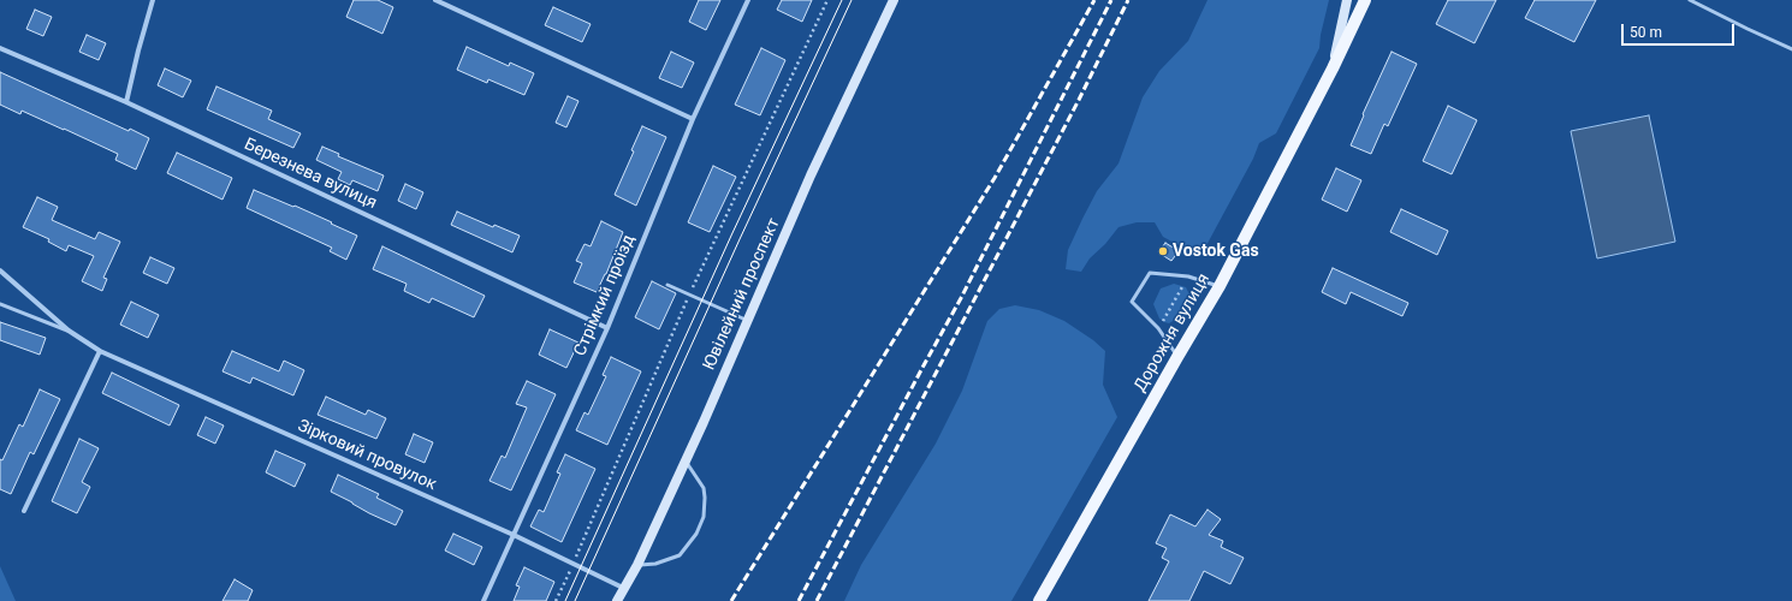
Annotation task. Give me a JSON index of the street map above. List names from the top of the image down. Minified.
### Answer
{"streets":{"main road":["Ювілейний проспект","Дорожня вулиця"],"street":["Березнева вулиця","Стрімкий проїзд","Зірковий провулок"]},"crossings":[["Березнева вулиця","Стрімкий проїзд"],["Ювілейний проспект","Зірковий провулок"],["Стрімкий проїзд","Зірковий провулок"]],"places":["Vostok Gas"],"scale_bar":"50 m"}
